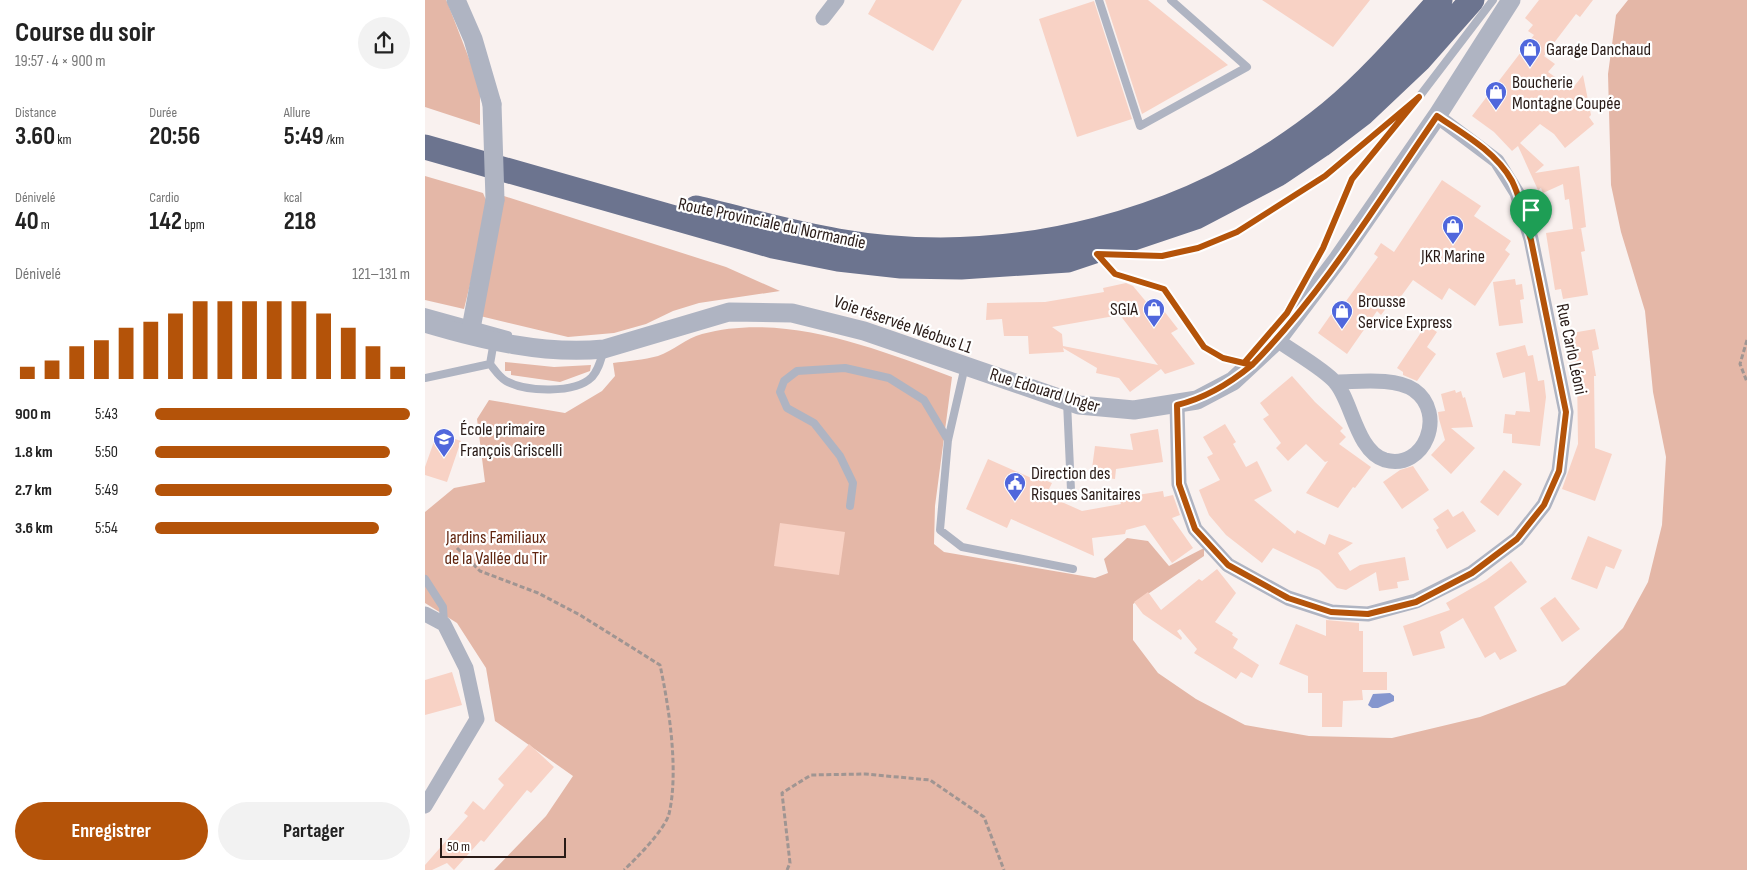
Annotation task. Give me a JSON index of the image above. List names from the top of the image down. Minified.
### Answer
{"streets":{"highway":["Route Provinciale du Normandie"],"street":["Rue Carlo Léoni","Rue Edouard Unger"],"lane":["Voie réservée Néobus L1"]},"crossings":[["Voie réservée Néobus L1","Rue Edouard Unger"],["Rue Carlo Léoni","Rue Edouard Unger"]],"parks":["Jardins Familiaux de la Vallée du Tir"],"places":{"shop":["Garage Danchaud","Boucherie Montagne Coupée","JKR Marine","SGIA","Brousse Service Express"],"school or university":["École primaire François Griscelli"],"public building":["Direction des Risques Sanitaires"]},"scale_bar":"50 m","page":{"heading":["Course du soir","19:57 · 4 × 900 m"],"stats":[["Distance","3.60 km"],["Durée","20:56"],["Allure","5:49 /km"],["Dénivelé","40 m"],["Cardio","142 bpm"],["kcal","218"]],"chart":["Dénivelé","121–131 m"],"list":[{"name":"900 m","note":"5:43"},{"name":"1.8 km","note":"5:50"},{"name":"2.7 km","note":"5:49"},{"name":"3.6 km","note":"5:54"}],"buttons":["Enregistrer","Partager"],"scale":"50 m"}}
